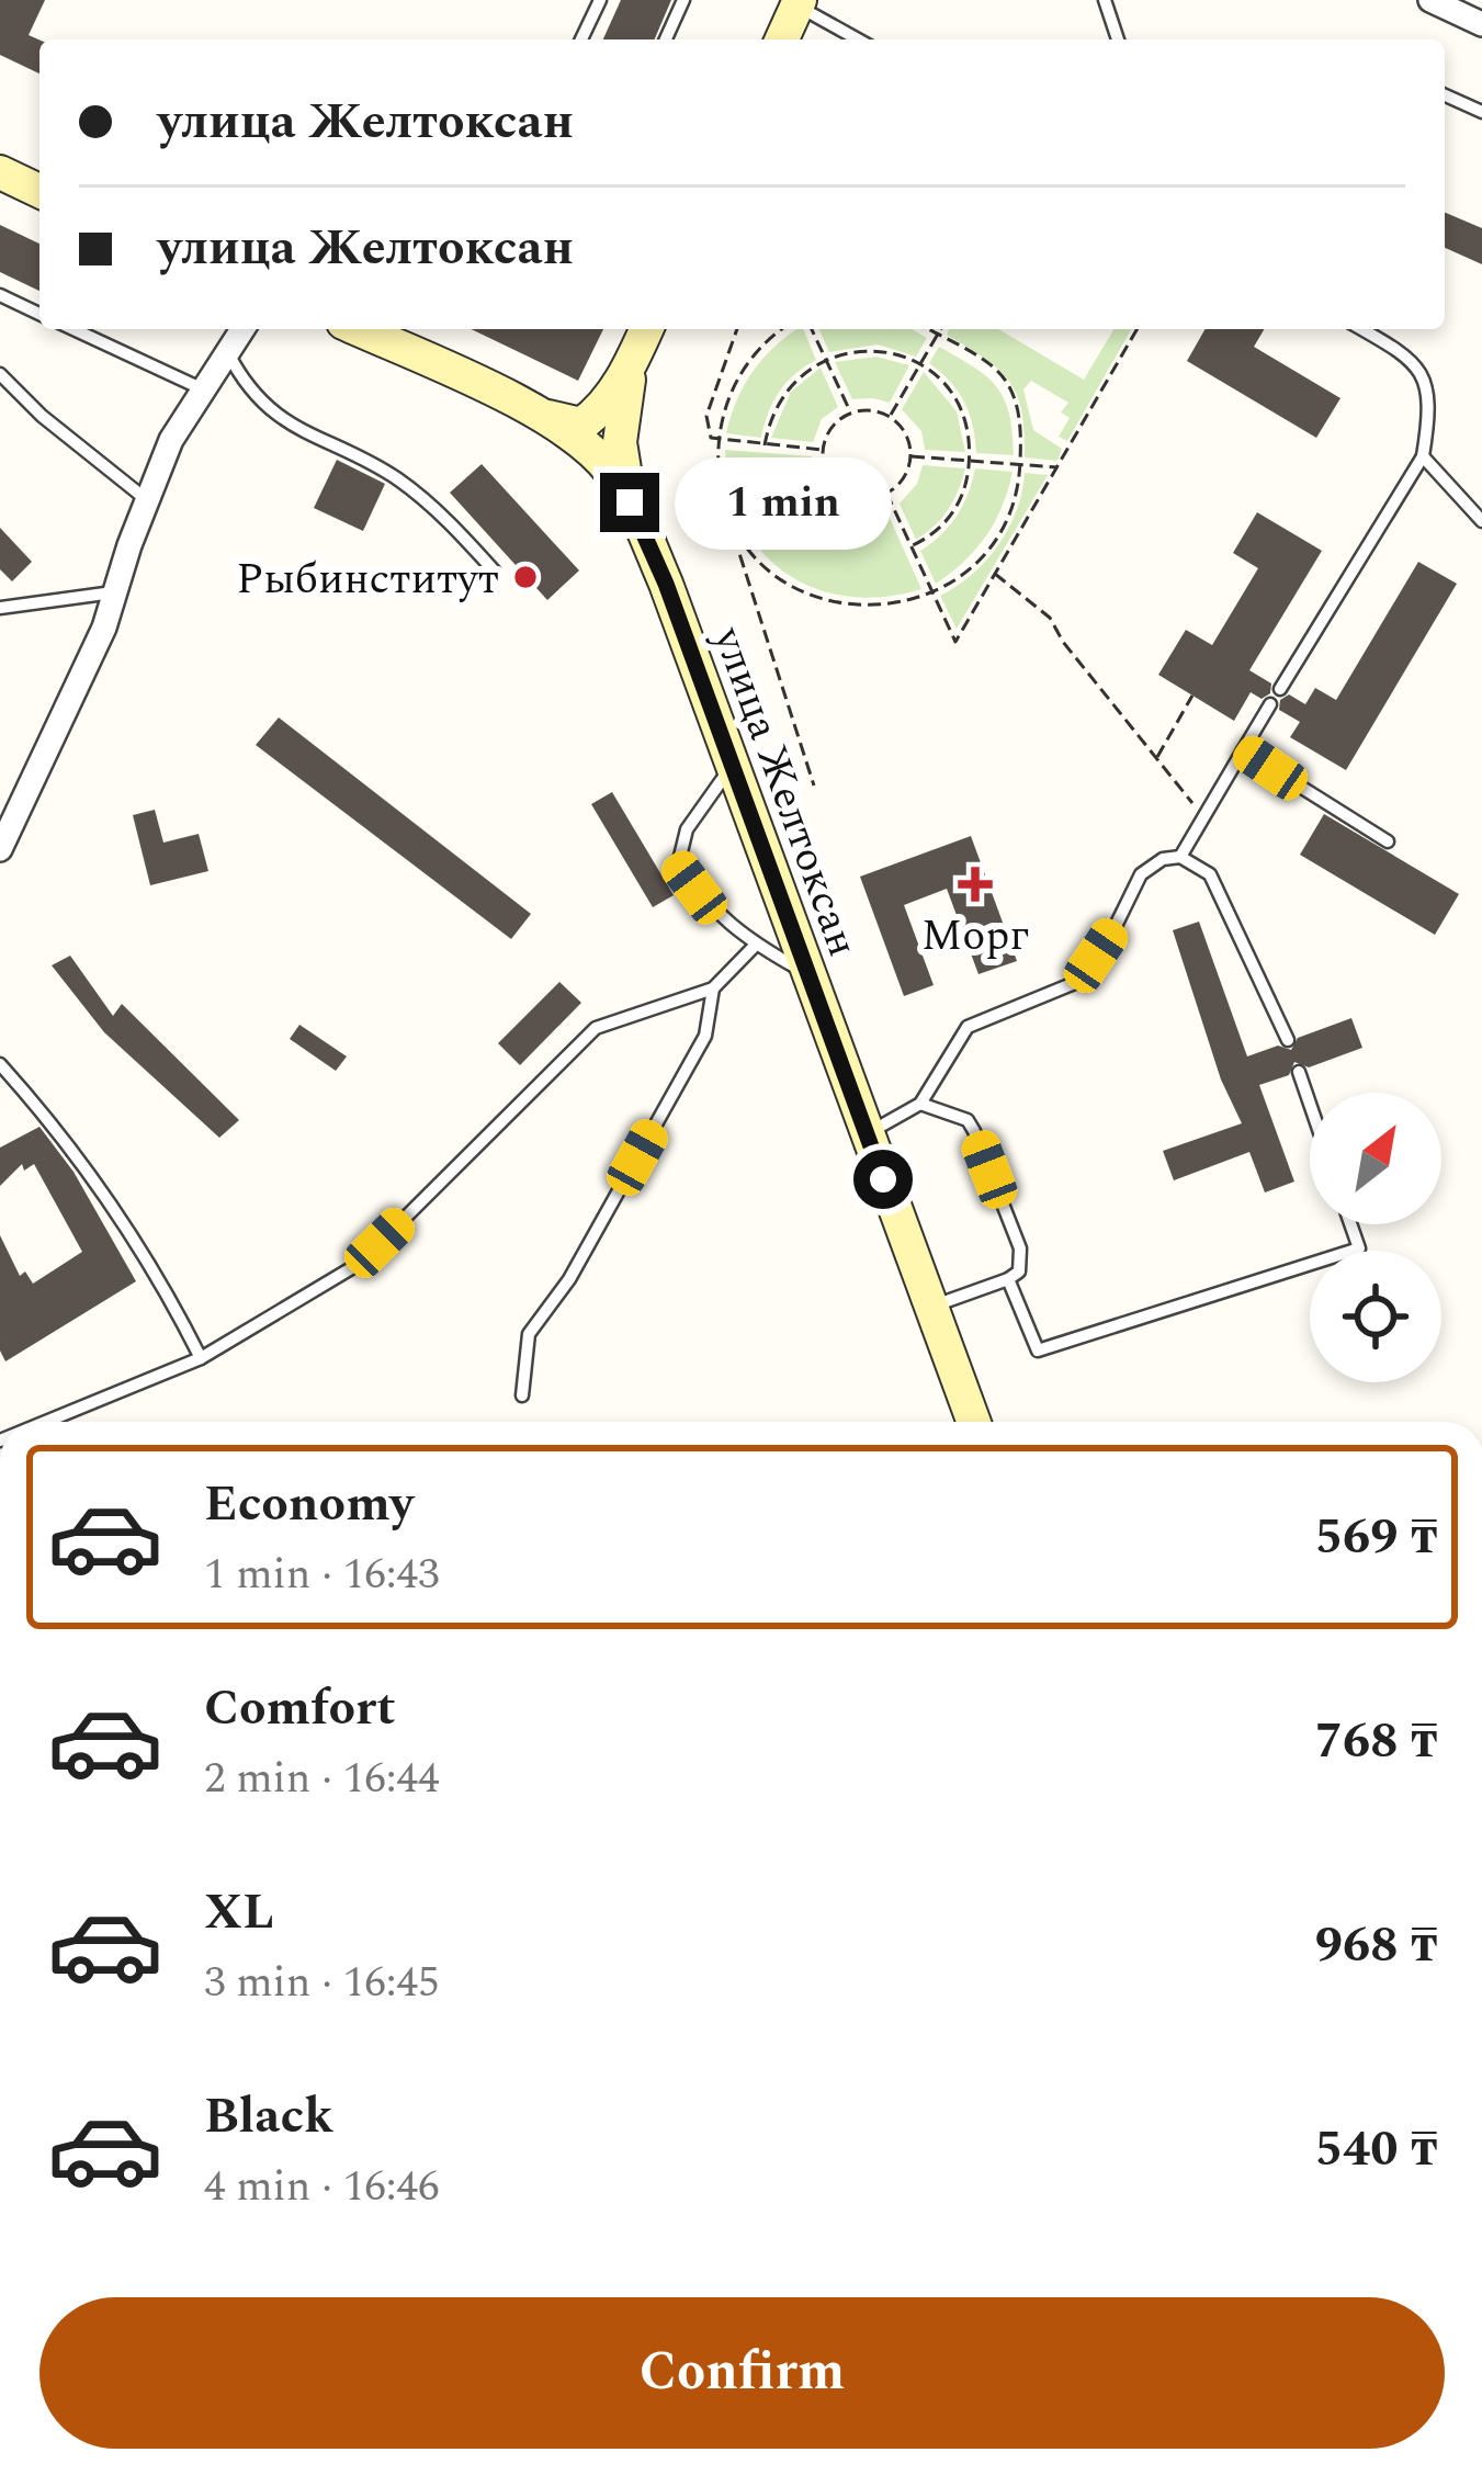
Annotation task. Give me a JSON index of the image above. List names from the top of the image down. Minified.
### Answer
{"streets":{"main road":["улица Желтоксан"]},"places":{"other":["Рыбинститут"],"health":["Морг"]},"north":"top right","page":{"banner":["улица Желтоксан","улица Желтоксан"],"bubble":"1 min","list":[{"name":"Economy","note":"1 min · 16:43","value":"569 ₸"},{"name":"Comfort","note":"2 min · 16:44","value":"768 ₸"},{"name":"XL","note":"3 min · 16:45","value":"968 ₸"},{"name":"Black","note":"4 min · 16:46","value":"540 ₸"}],"buttons":"Confirm"}}
